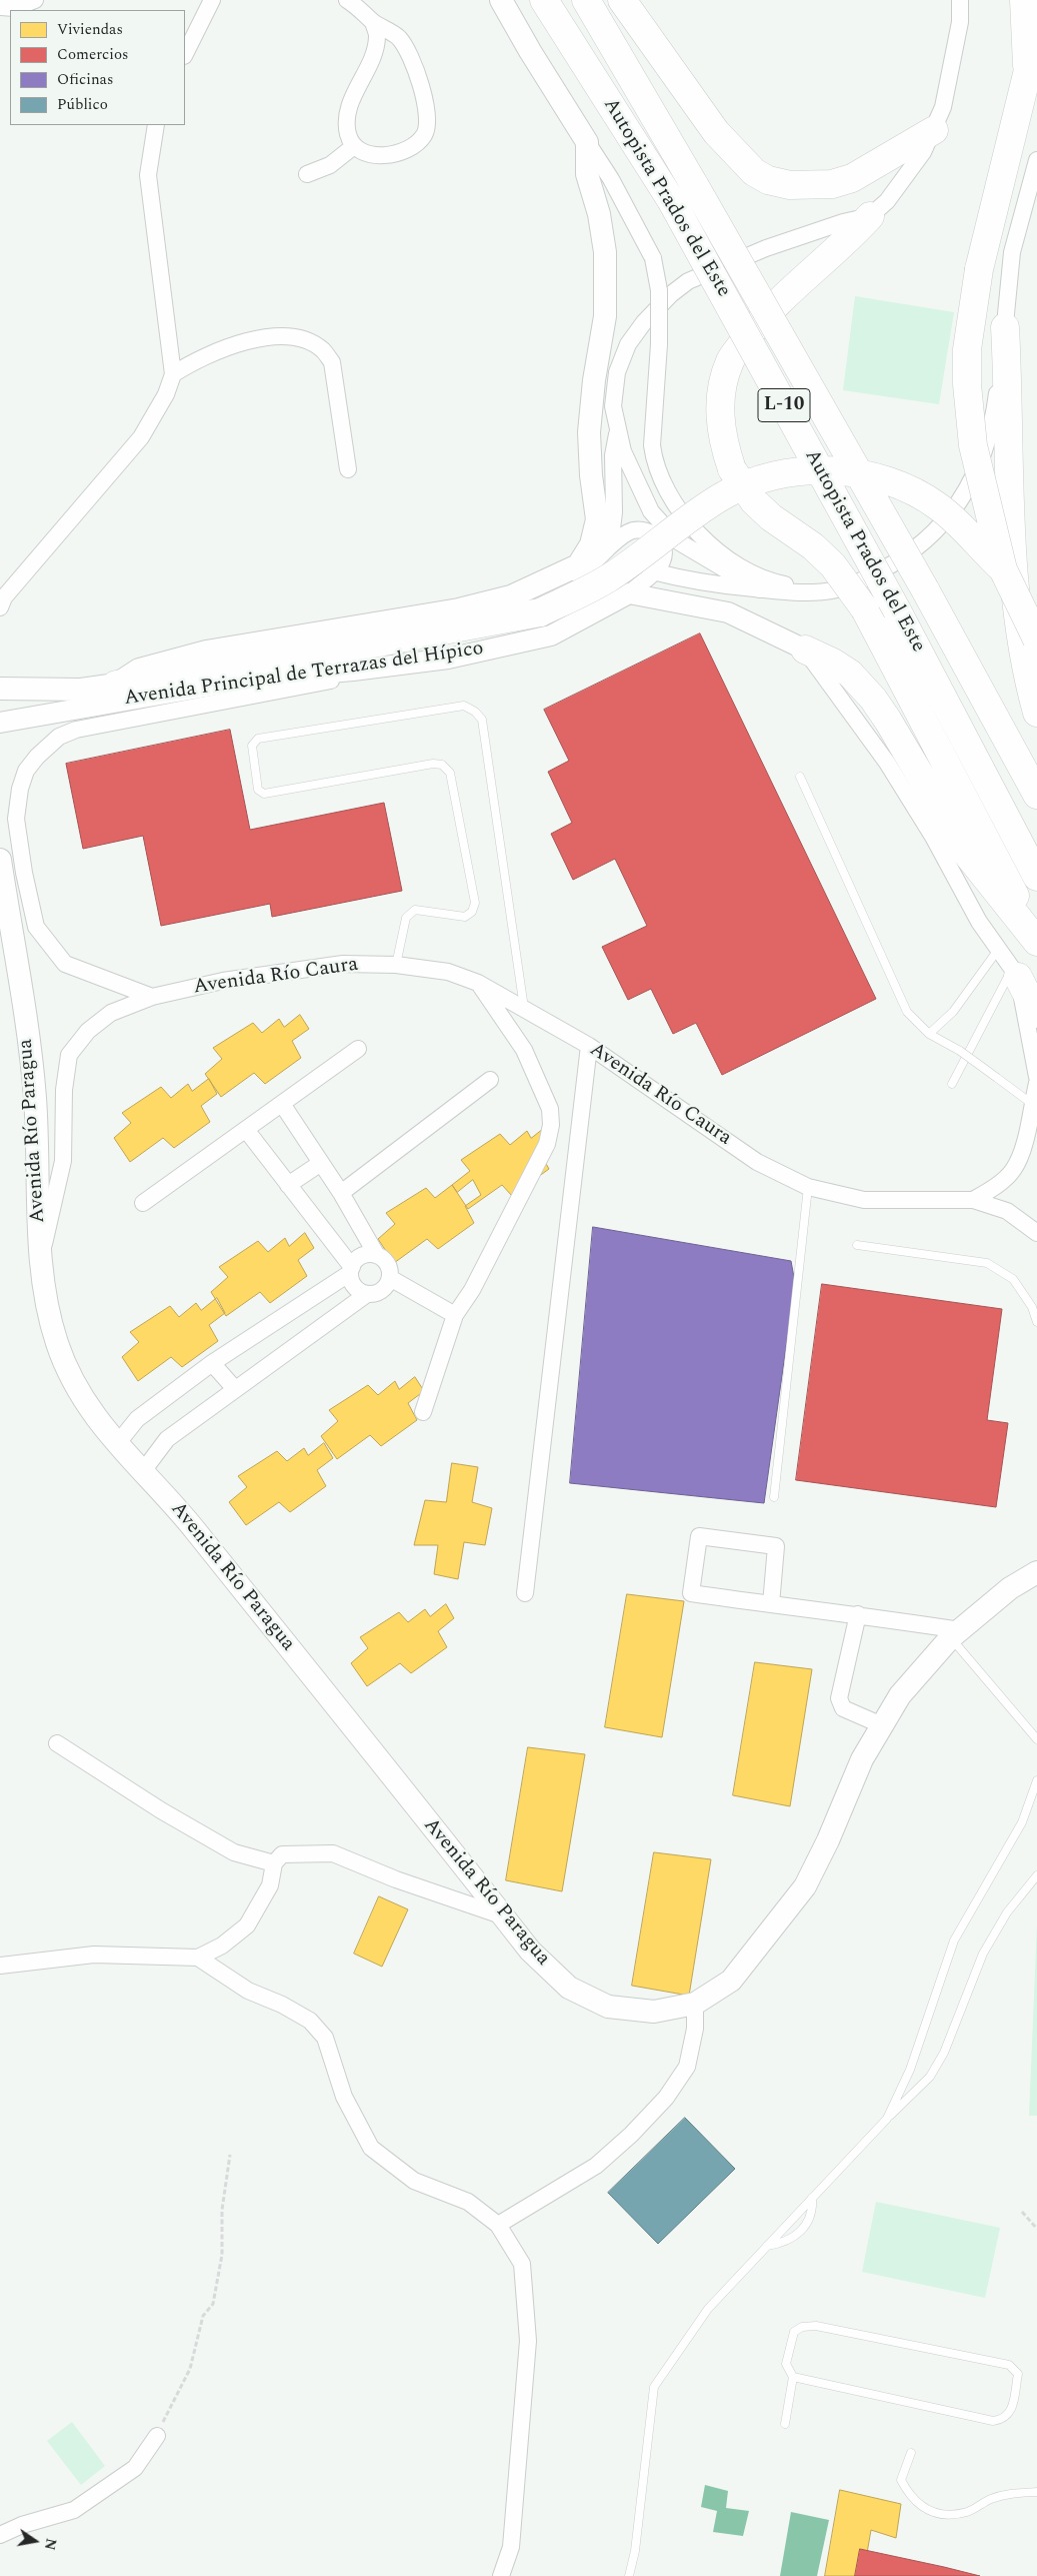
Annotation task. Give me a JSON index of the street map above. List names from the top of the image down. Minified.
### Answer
{"streets":{"highway":["Autopista Prados del Este","L-10"],"main road":["Avenida Principal de Terrazas del Hípico","Avenida Río Paragua"],"street":["Avenida Río Caura"]},"crossings":[["Avenida Río Caura","Avenida Río Paragua"]],"legend":["Viviendas","Comercios","Oficinas","Público"],"north":"right"}
